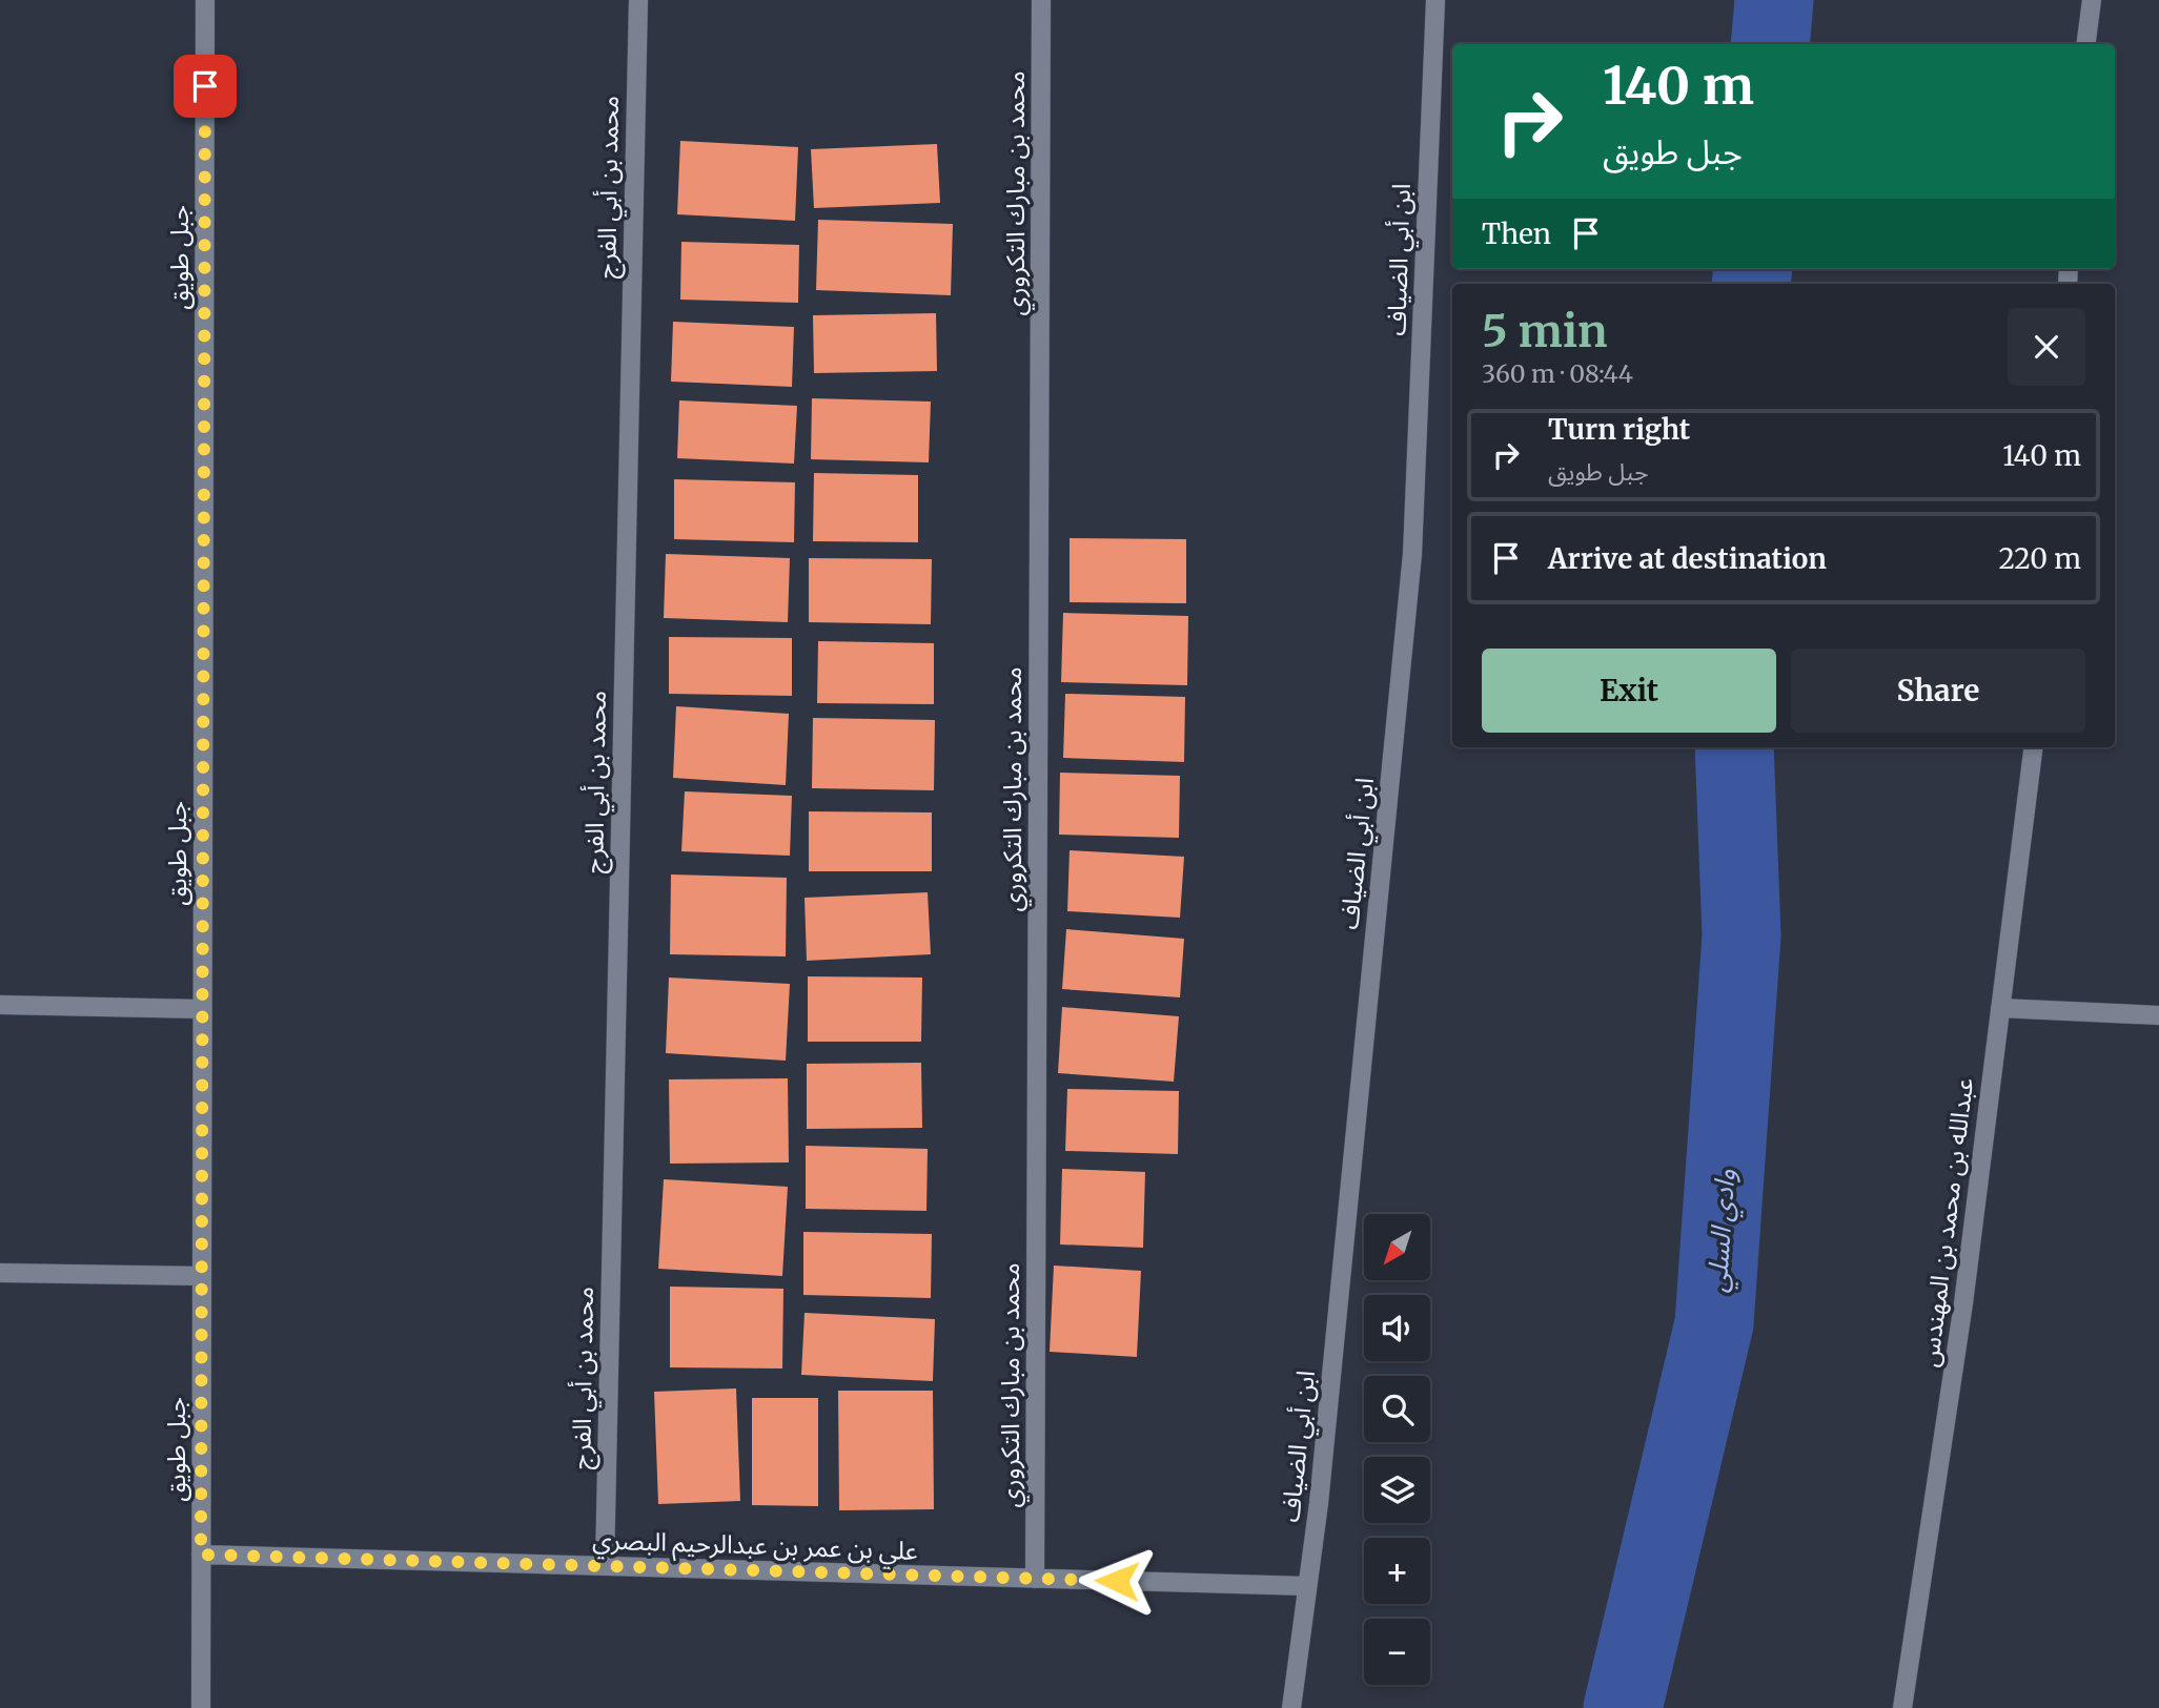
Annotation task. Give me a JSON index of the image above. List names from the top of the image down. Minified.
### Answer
{"streets":{"street":["محمد بن أبي الفرج","محمد بن مبارك التكروري","جبل طويق","ابن أبي الضياف","عبدالله بن محمد بن المهندس","علي بن عمر بن عبدالرحيم البصري"]},"crossings":[["محمد بن أبي الفرج","علي بن عمر بن عبدالرحيم البصري"],["محمد بن مبارك التكروري","علي بن عمر بن عبدالرحيم البصري"],["جبل طويق","علي بن عمر بن عبدالرحيم البصري"],["ابن أبي الضياف","علي بن عمر بن عبدالرحيم البصري"]],"water":["وادي السلي"],"north":"bottom left","page":{"turn":["140 m","جبل طويق"],"then":"Then","heading":["5 min","360 m · 08:44"],"list":[{"name":"Turn right","note":"جبل طويق","value":"140 m"},{"name":"Arrive at destination","value":"220 m"}],"buttons":["Exit","Share"],"map_buttons":["+","−"]}}
